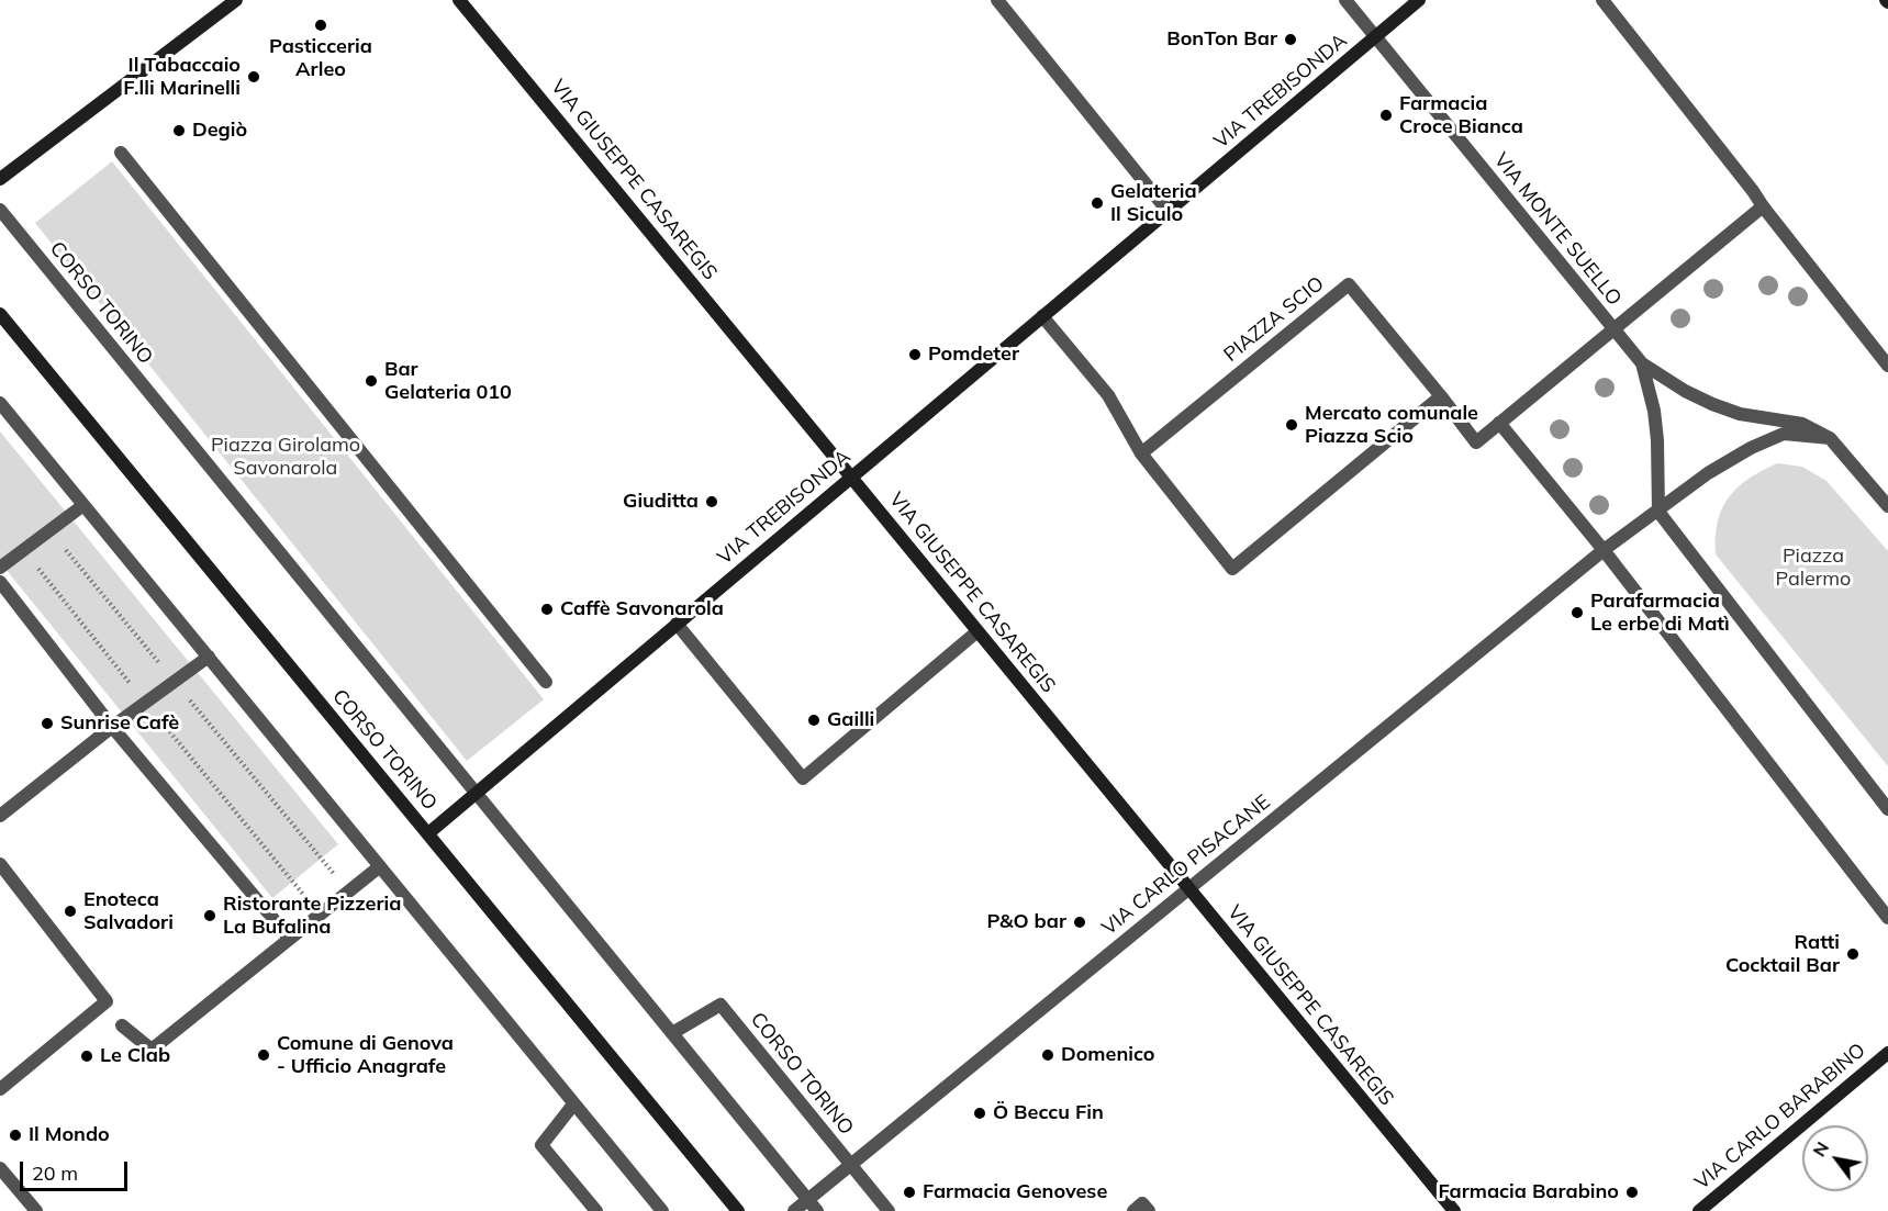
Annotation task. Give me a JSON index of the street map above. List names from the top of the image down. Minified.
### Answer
{"streets":{"street":["VIA TREBISONDA","VIA GIUSEPPE CASAREGIS","VIA MONTE SUELLO","CORSO TORINO","PIAZZA SCIO","VIA CARLO PISACANE","VIA CARLO BARABINO"]},"crossings":[["VIA TREBISONDA","VIA GIUSEPPE CASAREGIS"],["VIA TREBISONDA","VIA MONTE SUELLO"],["VIA TREBISONDA","CORSO TORINO"],["VIA GIUSEPPE CASAREGIS","VIA CARLO PISACANE"],["CORSO TORINO","VIA CARLO PISACANE"]],"parks":["Piazza Girolamo Savonarola","Piazza Palermo"],"places":["Pasticceria Arleo","BonTon Bar","Il Tabaccaio F.lli Marinelli","Farmacia Croce Bianca","Degiò","Gelateria Il Siculo","Pomdeter","Bar Gelateria 010","Mercato comunale Piazza Scio","Giuditta","Caffè Savonarola","Parafarmacia Le erbe di Matì","Gailli","Sunrise Cafè","Enoteca Salvadori","Ristorante Pizzeria La Bufalina","P&O bar","Ratti Cocktail Bar","Comune di Genova - Ufficio Anagrafe","Domenico","Le Clab","Ö Beccu Fin","Il Mondo","Farmacia Genovese","Farmacia Barabino"],"scale_bar":"20 m","north":"top left"}
